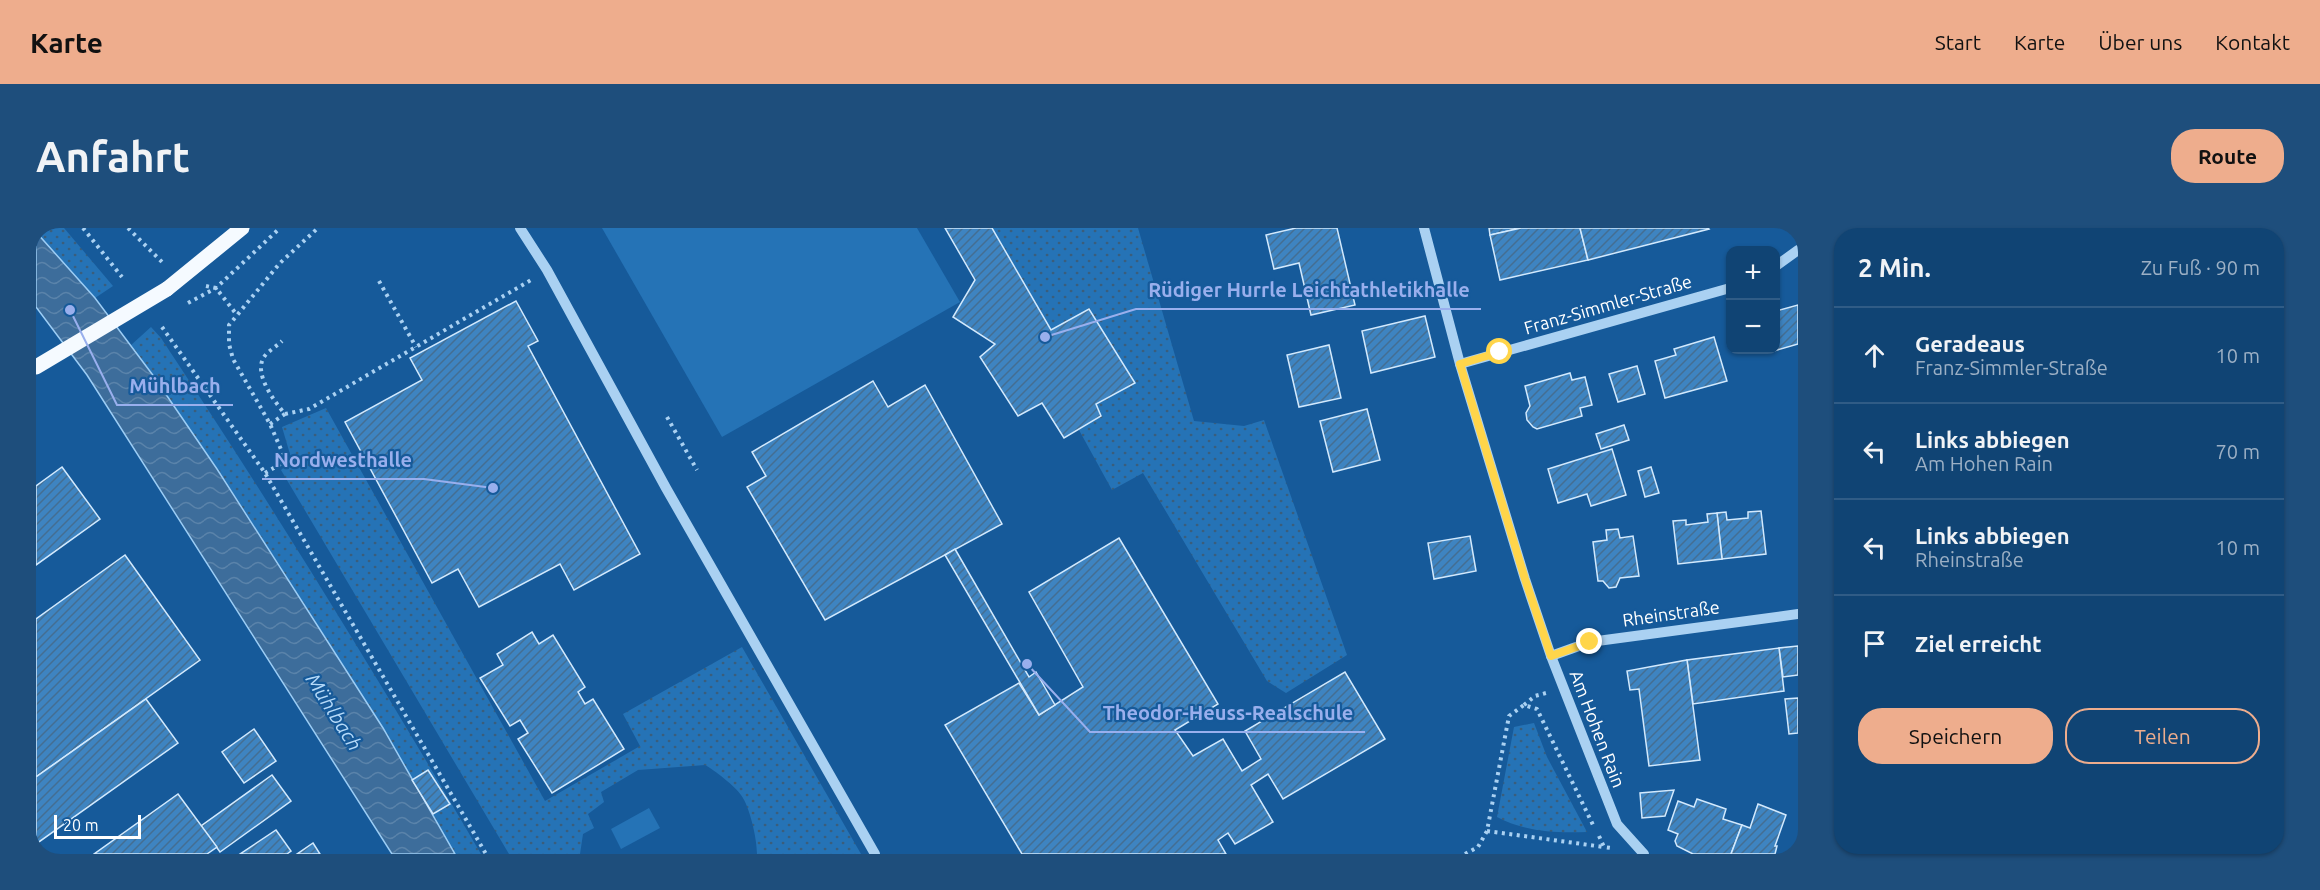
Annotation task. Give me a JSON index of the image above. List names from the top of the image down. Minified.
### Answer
{"streets":{"street":["Franz-Simmler-Straße","Rheinstraße","Am Hohen Rain"]},"crossings":[["Franz-Simmler-Straße","Am Hohen Rain"],["Rheinstraße","Am Hohen Rain"]],"water":["Mühlbach"],"places":["Mühlbach","Rüdiger Hurrle Leichtathletikhalle","Nordwesthalle","Theodor-Heuss-Realschule"],"scale_bar":"20 m","page":{"header":"Karte","nav":["Start","Karte","Über uns","Kontakt"],"buttons":["Route",["Speichern","Teilen"]],"title":"Anfahrt","heading":["2 Min.","Zu Fuß · 90 m"],"map_buttons":["+","−"],"list":[["Geradeaus","Franz-Simmler-Straße","10 m"],["Links abbiegen","Am Hohen Rain","70 m"],["Links abbiegen","Rheinstraße","10 m"],"Ziel erreicht"],"scale":"20 m"}}
